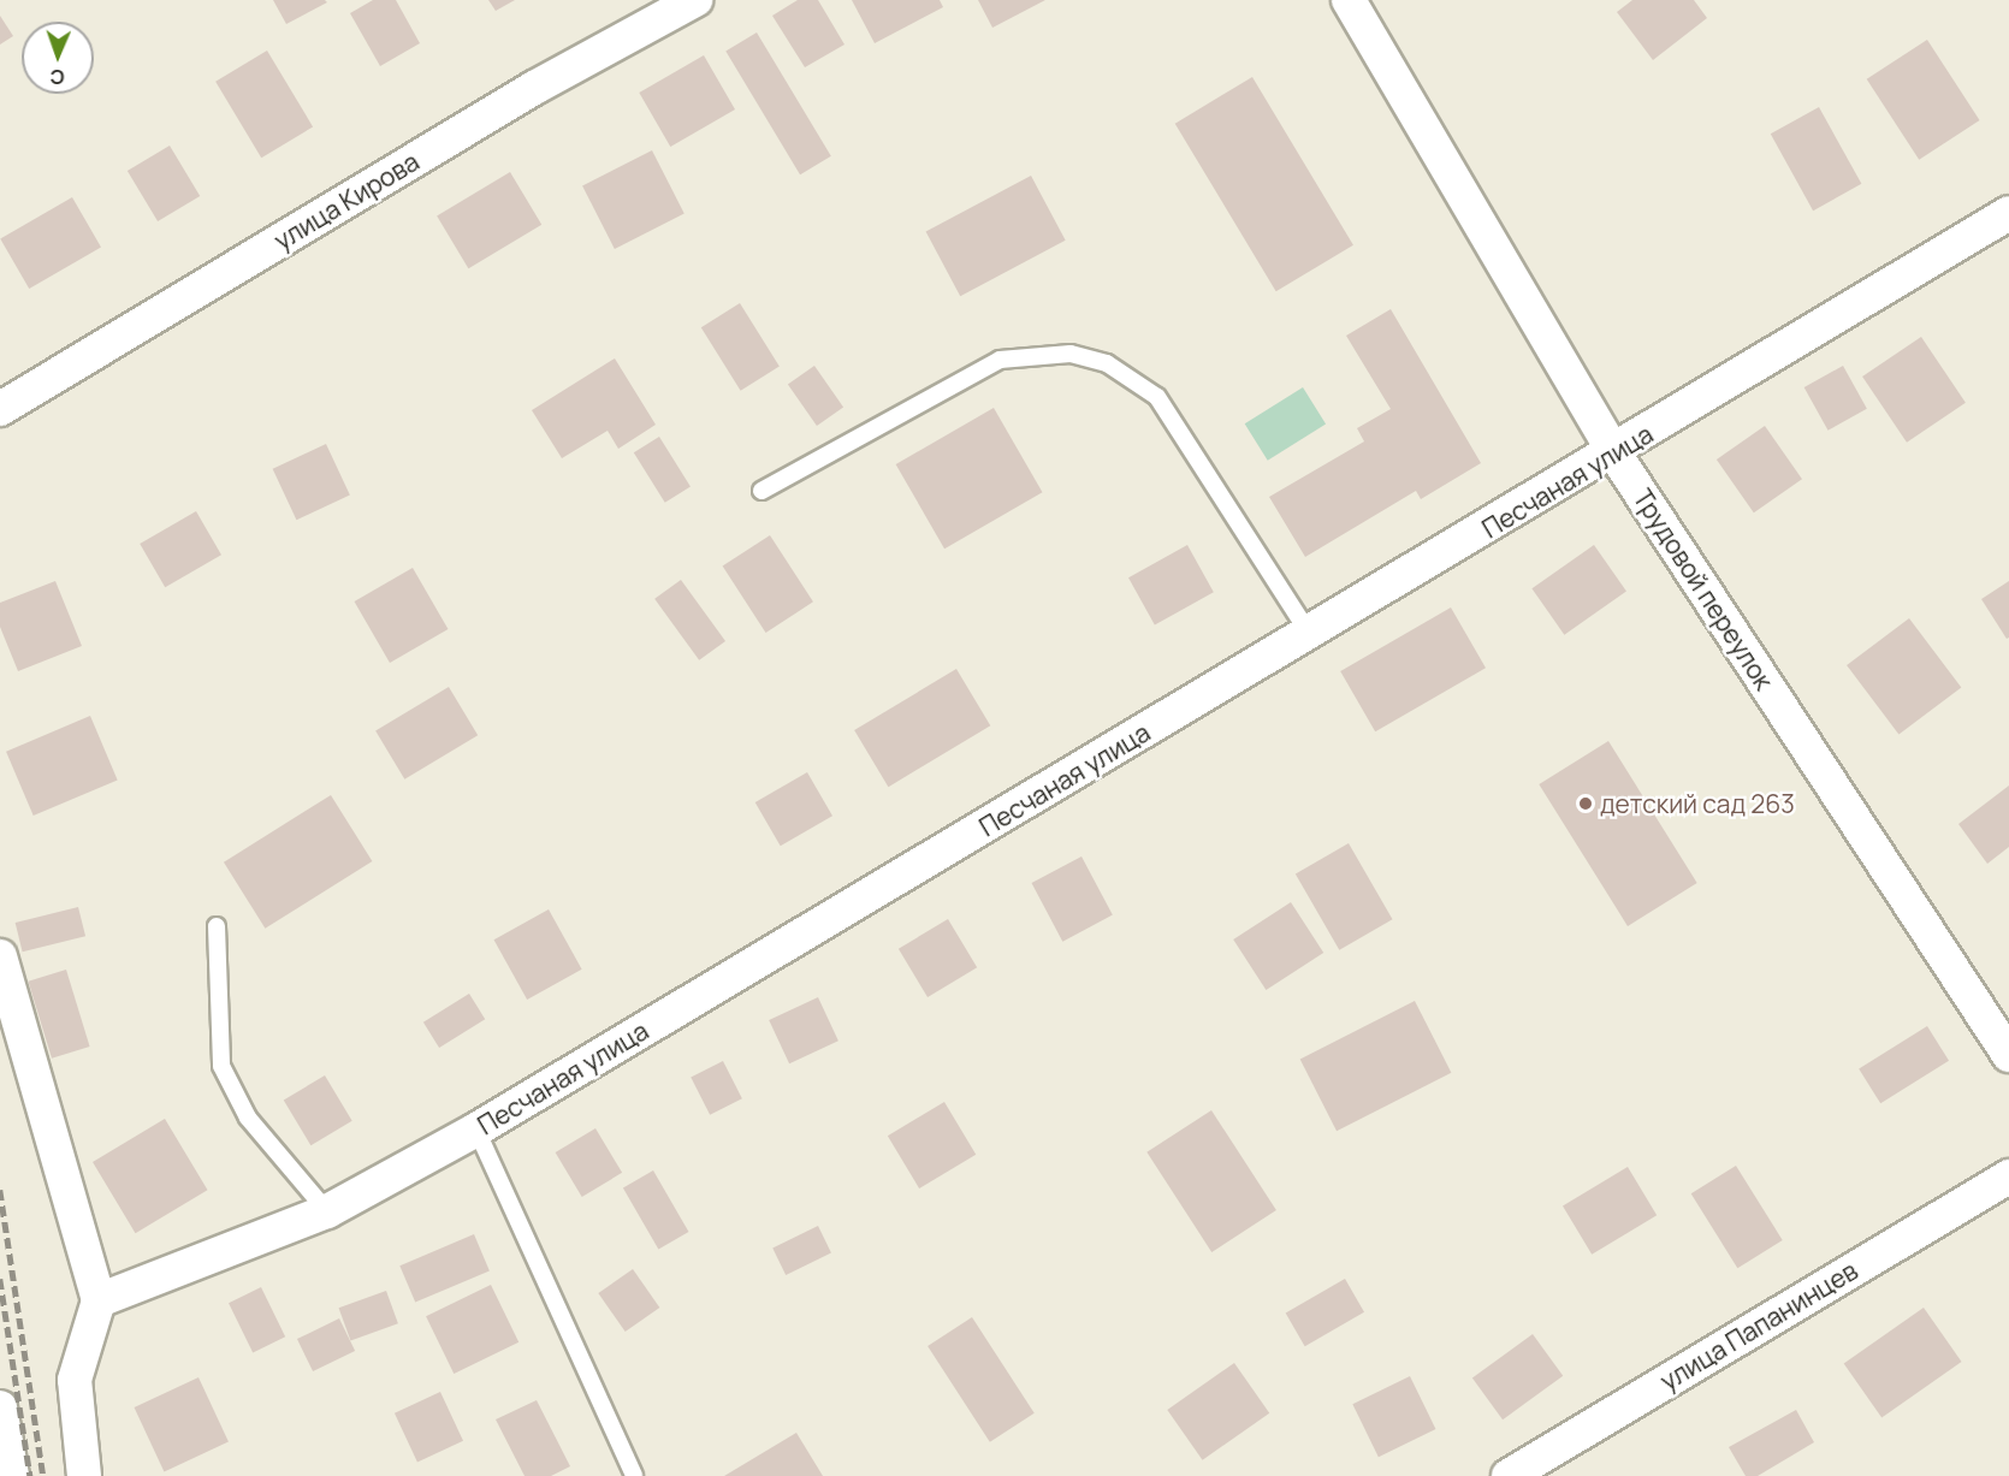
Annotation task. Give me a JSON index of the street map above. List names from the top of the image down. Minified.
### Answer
{"streets":{"street":["улица Кирова","Песчаная улица","Трудовой переулок","улица Папанинцев"]},"crossings":[["Песчаная улица","Трудовой переулок"]],"places":["детский сад 263"],"north":"bottom"}
